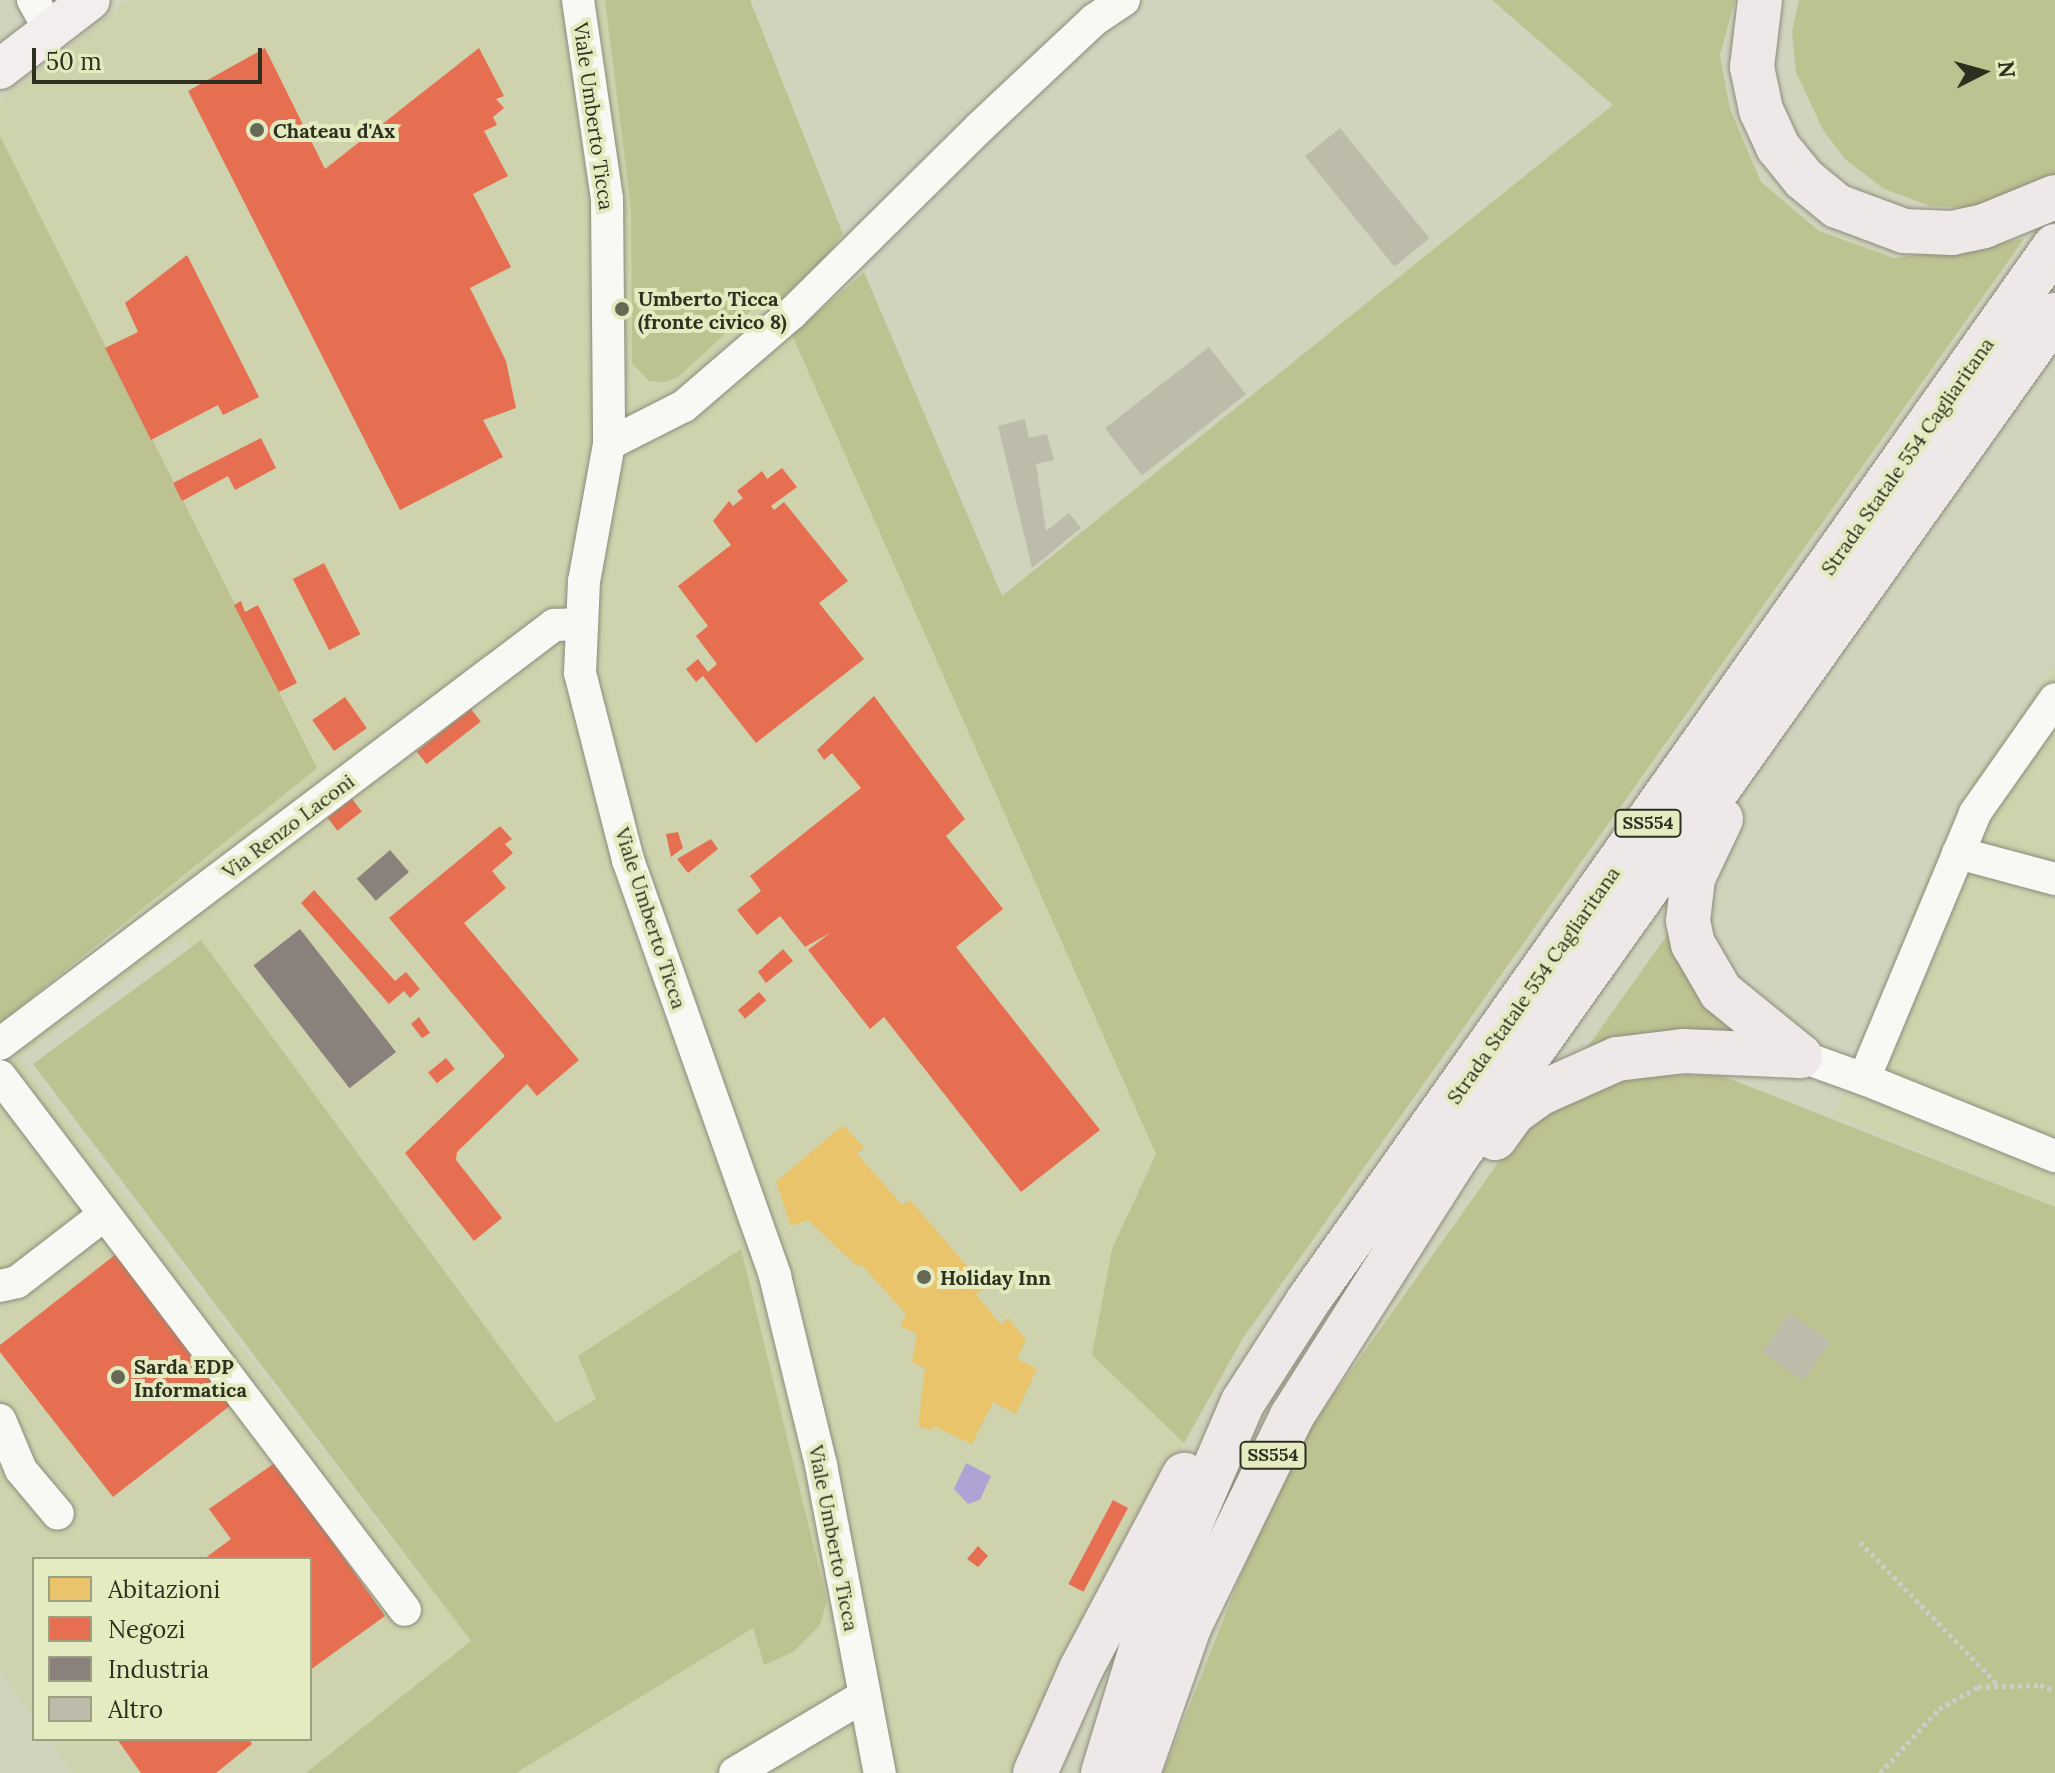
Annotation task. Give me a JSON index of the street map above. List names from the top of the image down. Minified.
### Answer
{"streets":{"highway":["Strada Statale 554 Cagliaritana","SS554"],"street":["Viale Umberto Ticca","Via Renzo Laconi"]},"crossings":[["Viale Umberto Ticca","Via Renzo Laconi"]],"places":["Chateau d'Ax","Umberto Ticca (fronte civico 8)","Holiday Inn","Sarda EDP Informatica"],"legend":["Abitazioni","Negozi","Industria","Altro"],"scale_bar":"50 m","north":"right"}
